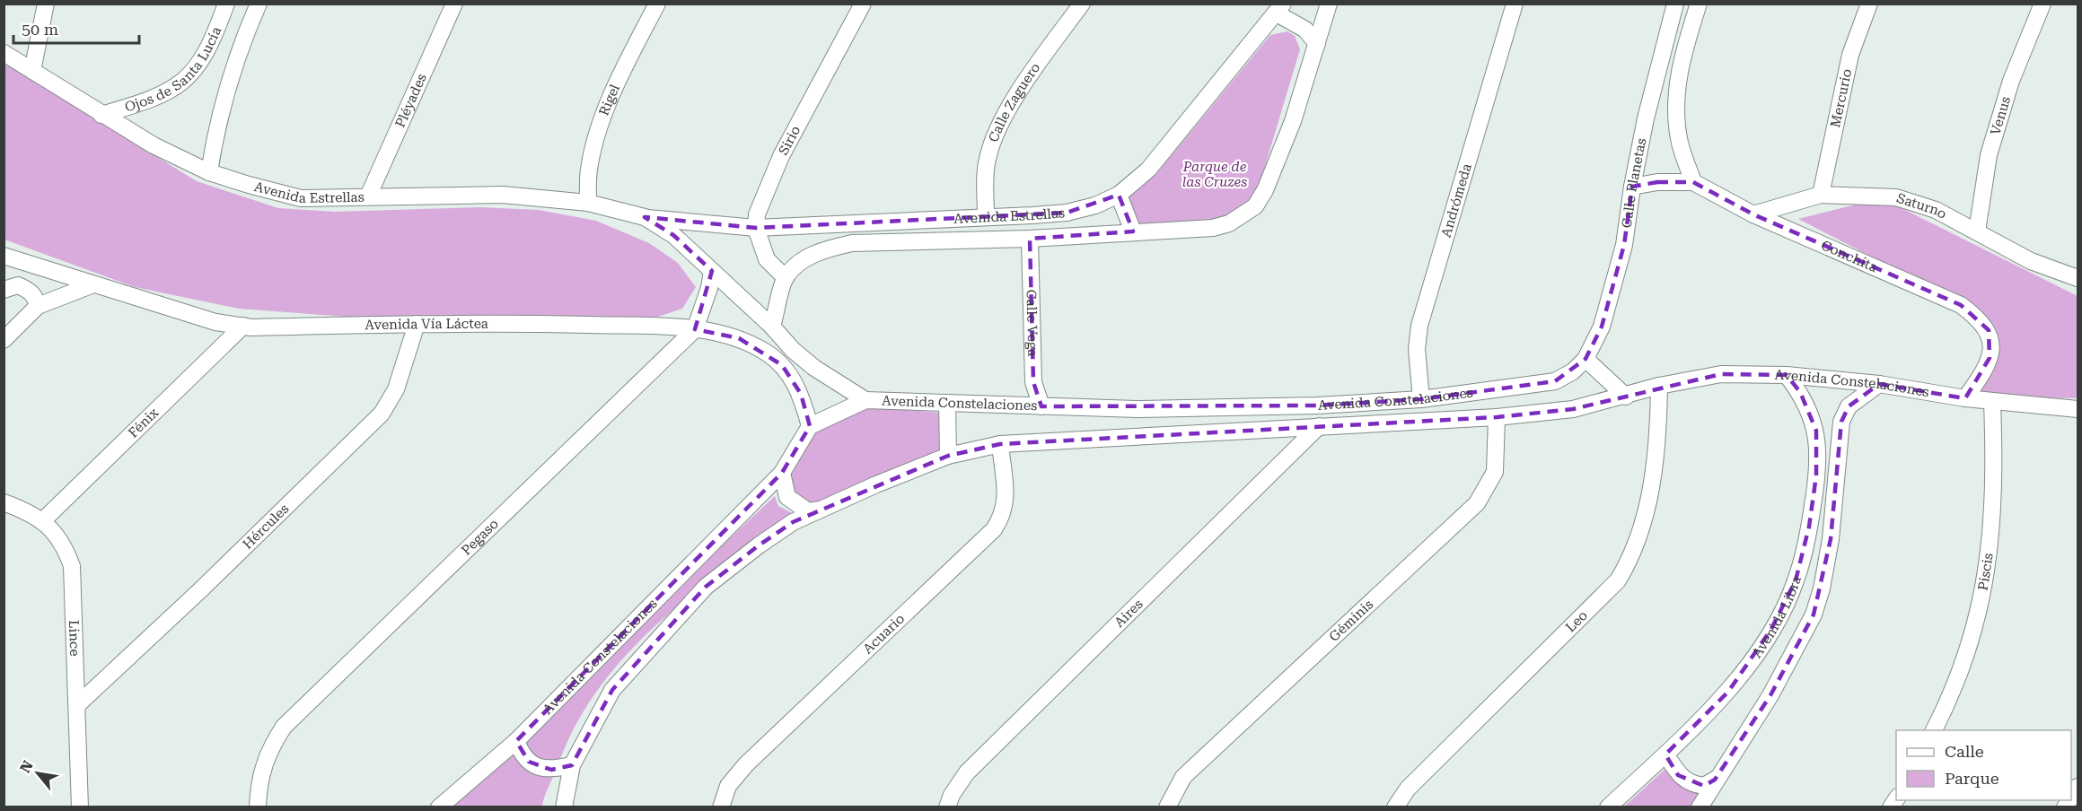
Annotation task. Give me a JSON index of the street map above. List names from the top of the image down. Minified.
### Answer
{"streets":{"street":["Ojos de Santa Lucía","Mercurio","Pléyades","Rigel","Calle Zaguero","Venus","Sirio","Calle Planetas","Avenida Estrellas","Andrómeda","Saturno","Conchita","Calle Vega","Avenida Vía Láctea","Avenida Constelaciones","Fénix","Hércules","Pegaso","Piscis","Aires","Avenida Libra","Géminis","Leo","Acuario","Lince"]},"crossings":[["Ojos de Santa Lucía","Avenida Estrellas"],["Mercurio","Saturno"],["Pléyades","Avenida Estrellas"],["Rigel","Avenida Estrellas"],["Calle Zaguero","Avenida Estrellas"],["Venus","Saturno"],["Sirio","Avenida Estrellas"],["Calle Planetas","Avenida Constelaciones"],["Avenida Estrellas","Calle Vega"],["Avenida Estrellas","Pegaso"],["Andrómeda","Avenida Constelaciones"],["Saturno","Conchita"],["Conchita","Avenida Constelaciones"],["Calle Vega","Avenida Constelaciones"],["Avenida Vía Láctea","Avenida Constelaciones"],["Avenida Vía Láctea","Fénix"],["Avenida Vía Láctea","Hércules"],["Avenida Vía Láctea","Pegaso"],["Avenida Constelaciones","Piscis"],["Avenida Constelaciones","Aires"],["Avenida Constelaciones","Avenida Libra"],["Avenida Constelaciones","Géminis"],["Avenida Constelaciones","Leo"],["Avenida Constelaciones","Acuario"],["Fénix","Lince"],["Hércules","Lince"]],"parks":["Parque de las Cruzes"],"legend":["Calle","Parque"],"scale_bar":"50 m","north":"top left"}
